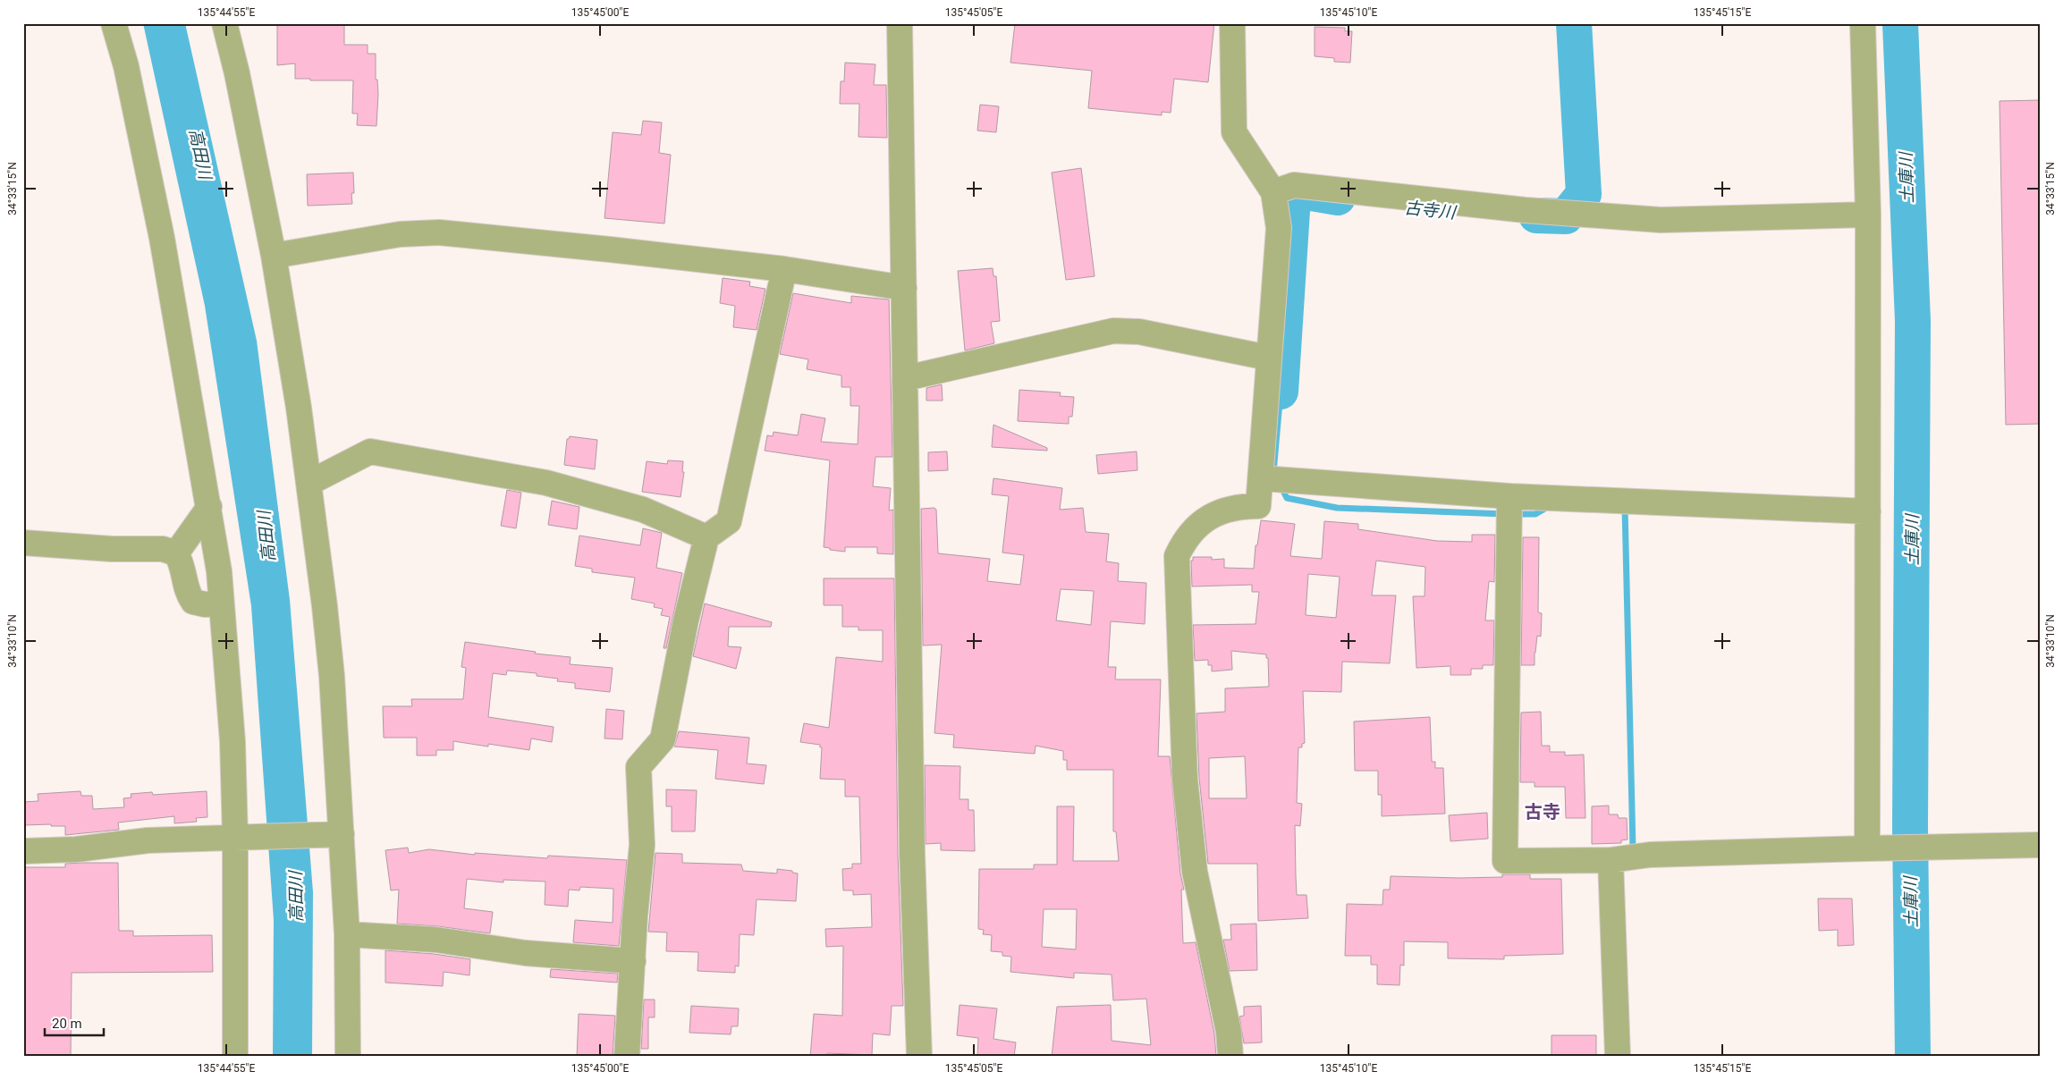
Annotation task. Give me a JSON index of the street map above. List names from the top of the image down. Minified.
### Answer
{"districts":["古寺"],"water":["高田川","土庫川","古寺川"],"scale_bar":"20 m","coordinates":["135°44'55\"E","135°45'00\"E","135°45'05\"E","135°45'10\"E","135°45'15\"E","34°33'15\"N","34°33'10\"N"]}
